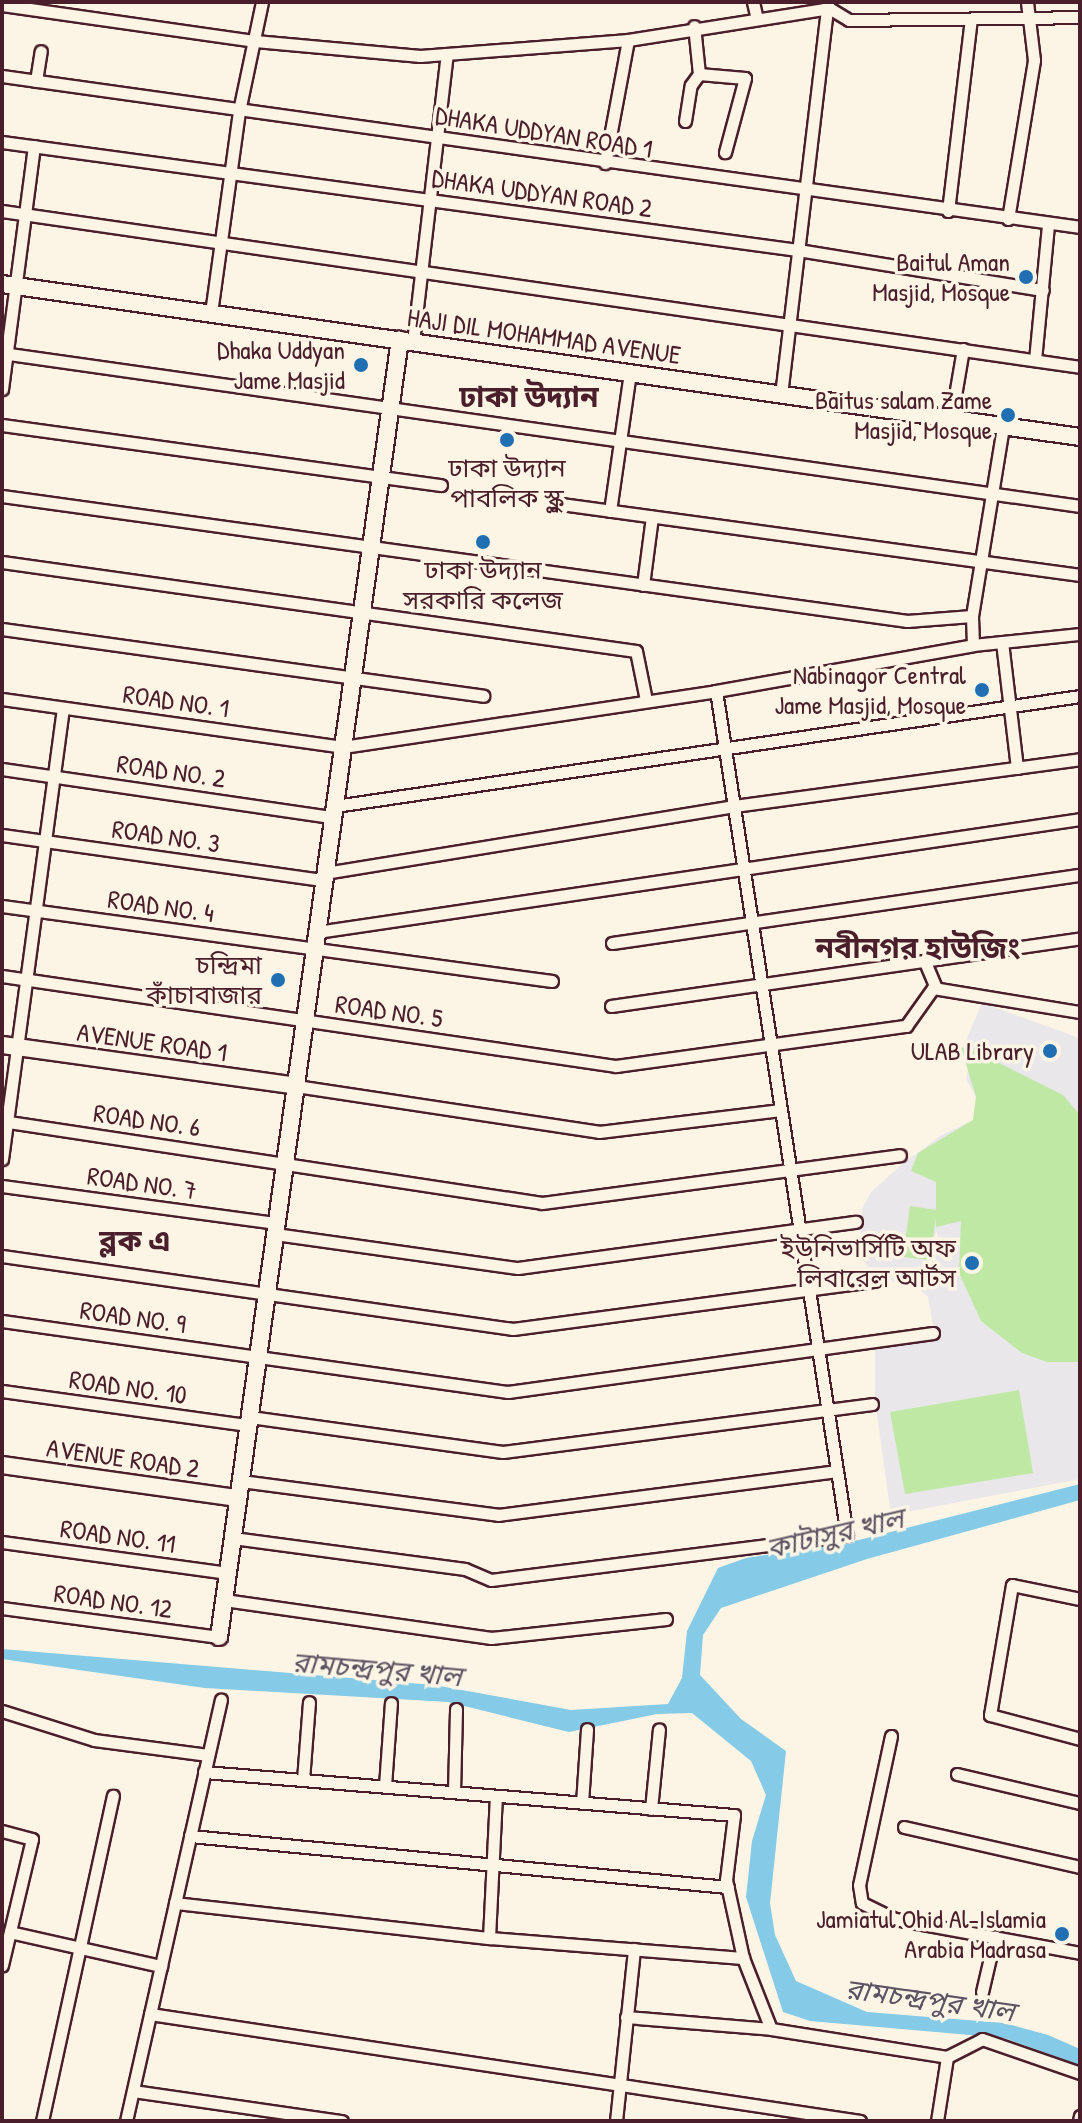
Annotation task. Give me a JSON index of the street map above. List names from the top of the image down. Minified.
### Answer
{"streets":{"street":["DHAKA UDDYAN ROAD 1","DHAKA UDDYAN ROAD 2","HAJI DIL MOHAMMAD AVENUE","ROAD NO. 1","ROAD NO. 2","ROAD NO. 3","ROAD NO. 4","ROAD NO. 5","AVENUE ROAD 1","ROAD NO. 6","ROAD NO. 7","ROAD NO. 9","ROAD NO. 10","AVENUE ROAD 2","ROAD NO. 11","ROAD NO. 12"]},"districts":["ঢাকা উদ্যান","নবীনগর হাউজিং","ব্লক এ"],"water":["কাটাসুর খাল","রামচন্দ্রপুর খাল"],"places":["Baitul Aman Masjid, Mosque","Dhaka Uddyan Jame Masjid","Baitus salam Zame Masjid, Mosque","ঢাকা উদ্যান পাবলিক স্কুল","ঢাকা উদ্যান সরকারি কলেজ","Nabinagor Central Jame Masjid, Mosque","চন্দ্রিমা কাঁচাবাজার","ULAB Library","ইউনিভার্সিটি অফ লিবারেল আর্টস","Jamiatul Ohid Al-Islamia Arabia Madrasa"]}
